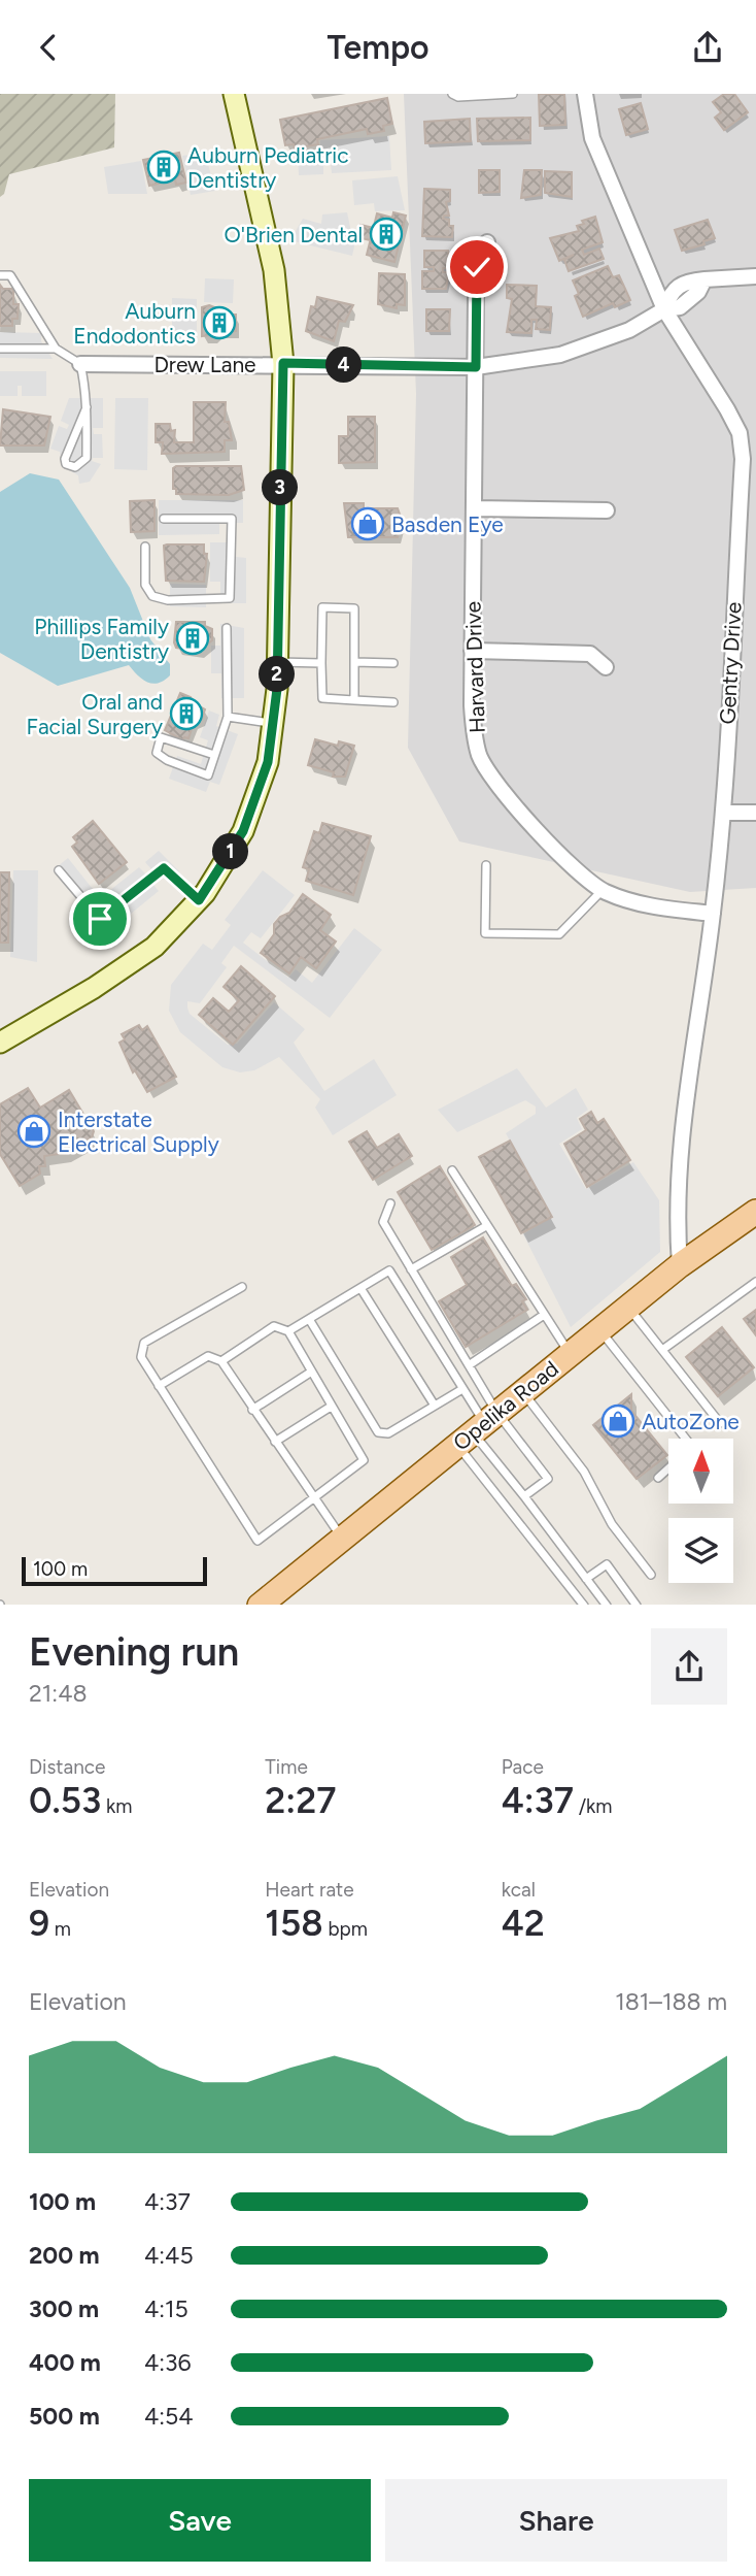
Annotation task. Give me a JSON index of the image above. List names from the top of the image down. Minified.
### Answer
{"streets":{"main road":["Opelika Road"],"street":["Drew Lane","Gentry Drive","Harvard Drive"]},"crossings":[["Drew Lane","Gentry Drive"],["Drew Lane","Harvard Drive"],["Gentry Drive","Harvard Drive"],["Gentry Drive","Opelika Road"]],"places":{"building":["Auburn Pediatric Dentistry","O'Brien Dental","Auburn Endodontics","Phillips Family Dentistry","Oral and Facial Surgery"],"shop":["Basden Eye","Interstate Electrical Supply","AutoZone"]},"scale_bar":"100 m","north":"top","page":{"header":"Tempo","pins":["4","3","2","1"],"scale":"100 m","heading":["Evening run","21:48"],"stats":[["Distance","0.53 km"],["Time","2:27"],["Pace","4:37 /km"],["Elevation","9 m"],["Heart rate","158 bpm"],["kcal","42"]],"chart":["Elevation","181–188 m"],"list":[{"name":"100 m","note":"4:37"},{"name":"200 m","note":"4:45"},{"name":"300 m","note":"4:15"},{"name":"400 m","note":"4:36"},{"name":"500 m","note":"4:54"}],"buttons":["Save","Share"]}}
